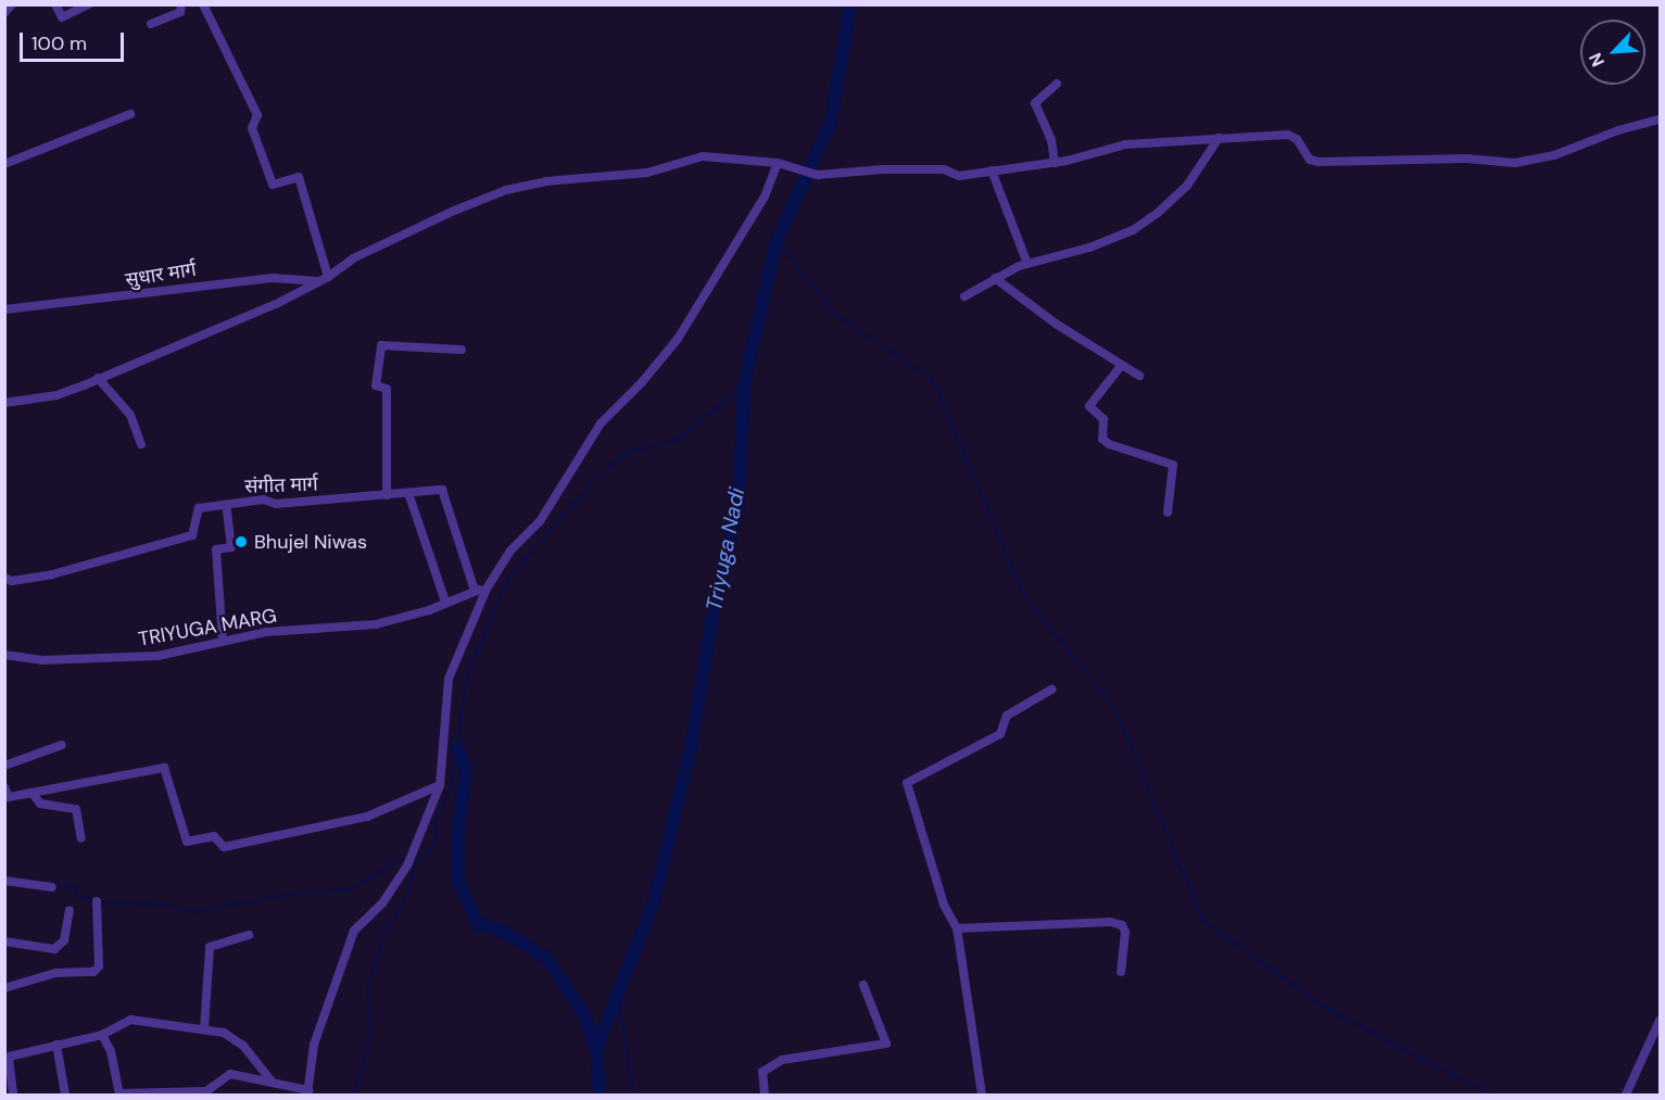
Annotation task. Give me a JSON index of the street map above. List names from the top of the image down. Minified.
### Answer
{"streets":{"street":["सुधार मार्ग","संगीत मार्ग","TRIYUGA MARG"]},"crossings":[["संगीत मार्ग","TRIYUGA MARG"]],"water":["Triyuga Nadi"],"places":["Bhujel Niwas"],"scale_bar":"100 m","north":"bottom left"}
